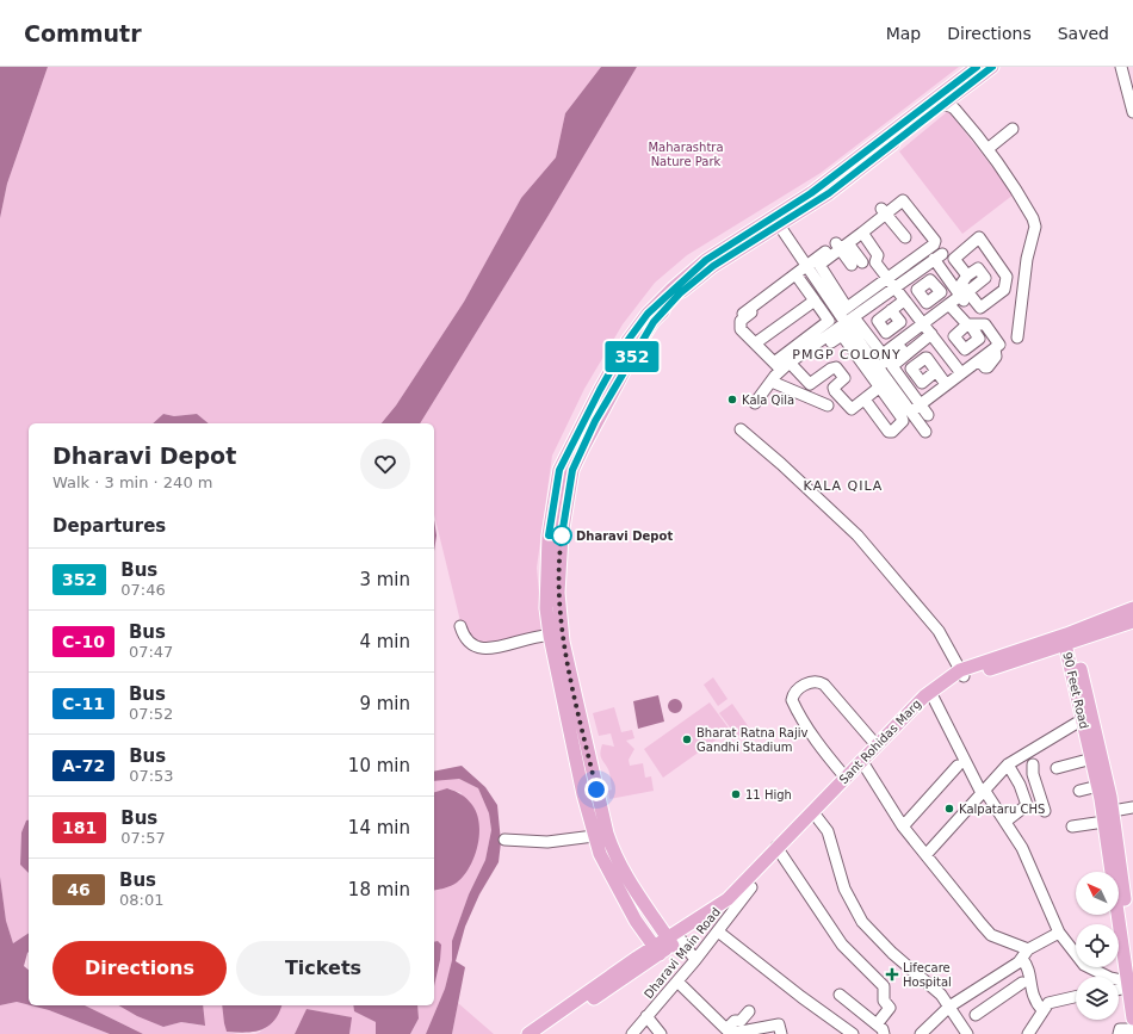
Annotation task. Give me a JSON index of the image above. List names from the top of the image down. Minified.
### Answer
{"streets":{"main road":["90 Feet Road","Sant Rohidas Marg"],"street":["Dharavi Main Road"]},"crossings":[["90 Feet Road","Sant Rohidas Marg"],["Sant Rohidas Marg","Dharavi Main Road"]],"districts":["PMGP COLONY","KALA QILA"],"parks":["Maharashtra Nature Park"],"places":{"other":["Kala Qila","Dharavi Depot","Bharat Ratna Rajiv Gandhi Stadium","11 High","Kalpataru CHS"],"health":["Lifecare Hospital"]},"lines":["bus line 352"],"north":"top left","page":{"header":"Commutr","nav":["Map","Directions","Saved"],"on_map":"352","heading":[["Dharavi Depot","Walk · 3 min · 240 m"],"Departures"],"list":[{"mark":"352","name":"Bus","note":"07:46","value":"3 min"},{"mark":"C-10","name":"Bus","note":"07:47","value":"4 min"},{"mark":"C-11","name":"Bus","note":"07:52","value":"9 min"},{"mark":"A-72","name":"Bus","note":"07:53","value":"10 min"},{"mark":"181","name":"Bus","note":"07:57","value":"14 min"},{"mark":"46","name":"Bus","note":"08:01","value":"18 min"}],"buttons":["Directions","Tickets"]}}
